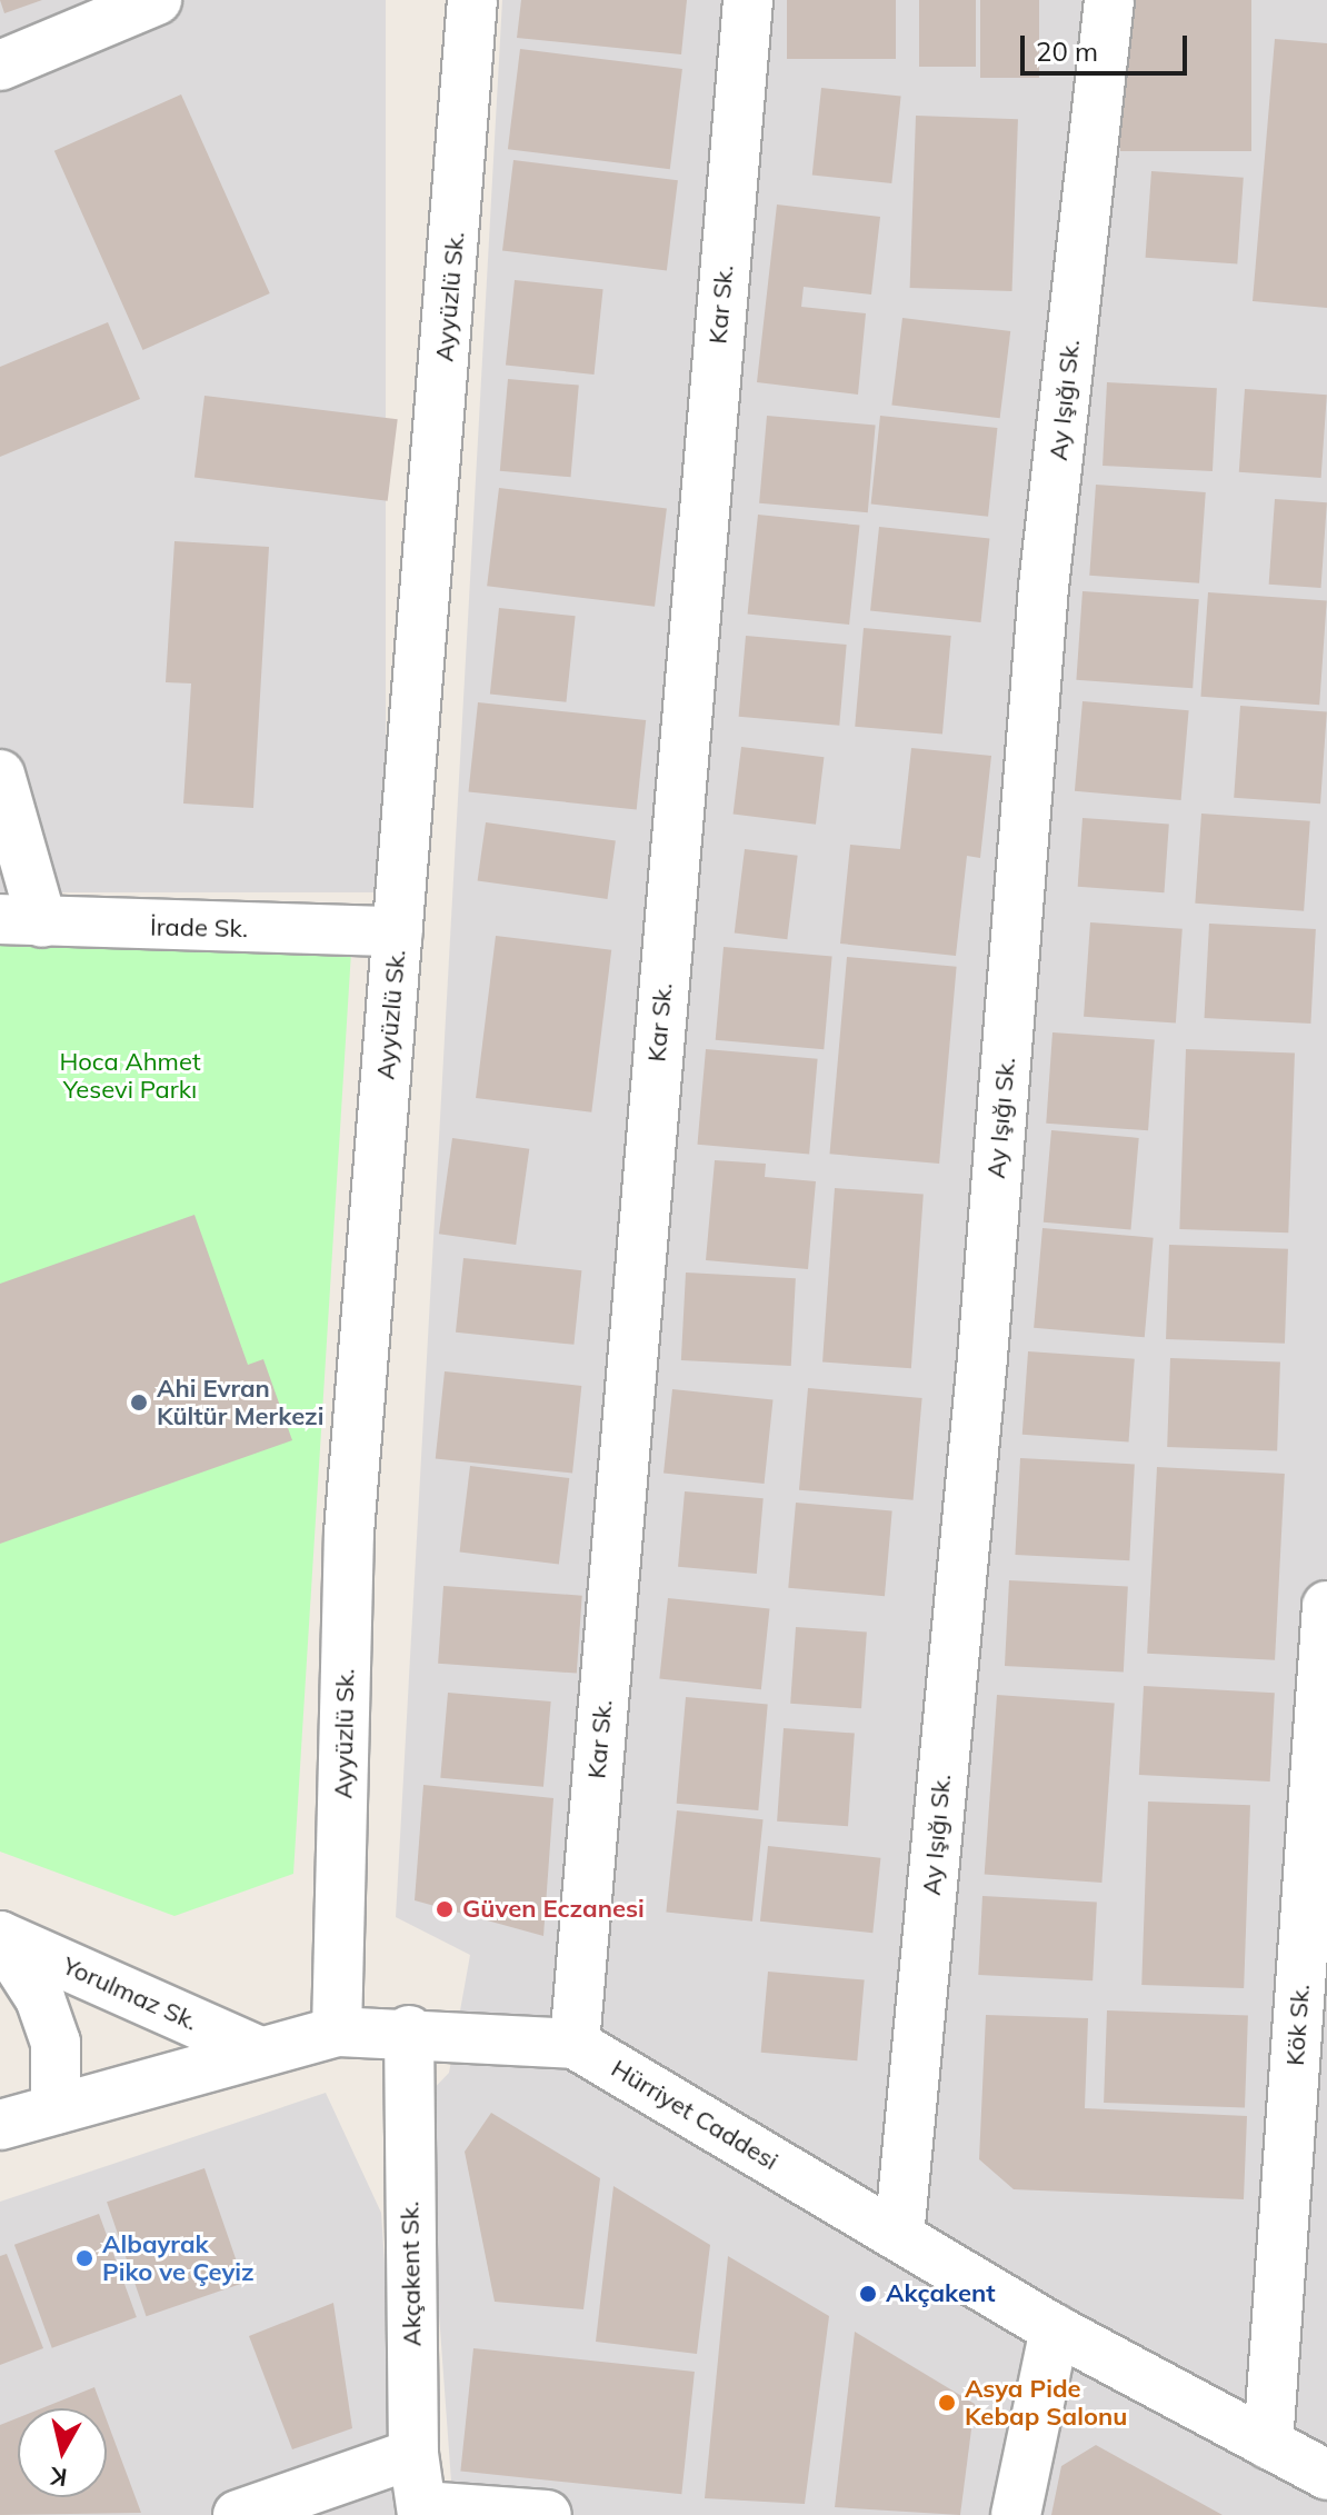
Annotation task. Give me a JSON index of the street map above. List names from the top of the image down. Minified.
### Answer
{"streets":{"street":["Ayyüzlü Sk.","Kar Sk.","Ay Işığı Sk.","İrade Sk.","Yorulmaz Sk.","Kök Sk.","Hürriyet Caddesi","Akçakent Sk."]},"crossings":[["Ayyüzlü Sk.","İrade Sk."],["Ayyüzlü Sk.","Hürriyet Caddesi"],["Kar Sk.","Hürriyet Caddesi"],["Ay Işığı Sk.","Hürriyet Caddesi"],["Yorulmaz Sk.","Hürriyet Caddesi"],["Kök Sk.","Hürriyet Caddesi"],["Hürriyet Caddesi","Akçakent Sk."]],"parks":["Hoca Ahmet Yesevi Parkı"],"places":["Ahi Evran Kültür Merkezi","Güven Eczanesi","Albayrak Piko ve Çeyiz","Akçakent","Asya Pide Kebap Salonu"],"scale_bar":"20 m","north":"bottom"}
